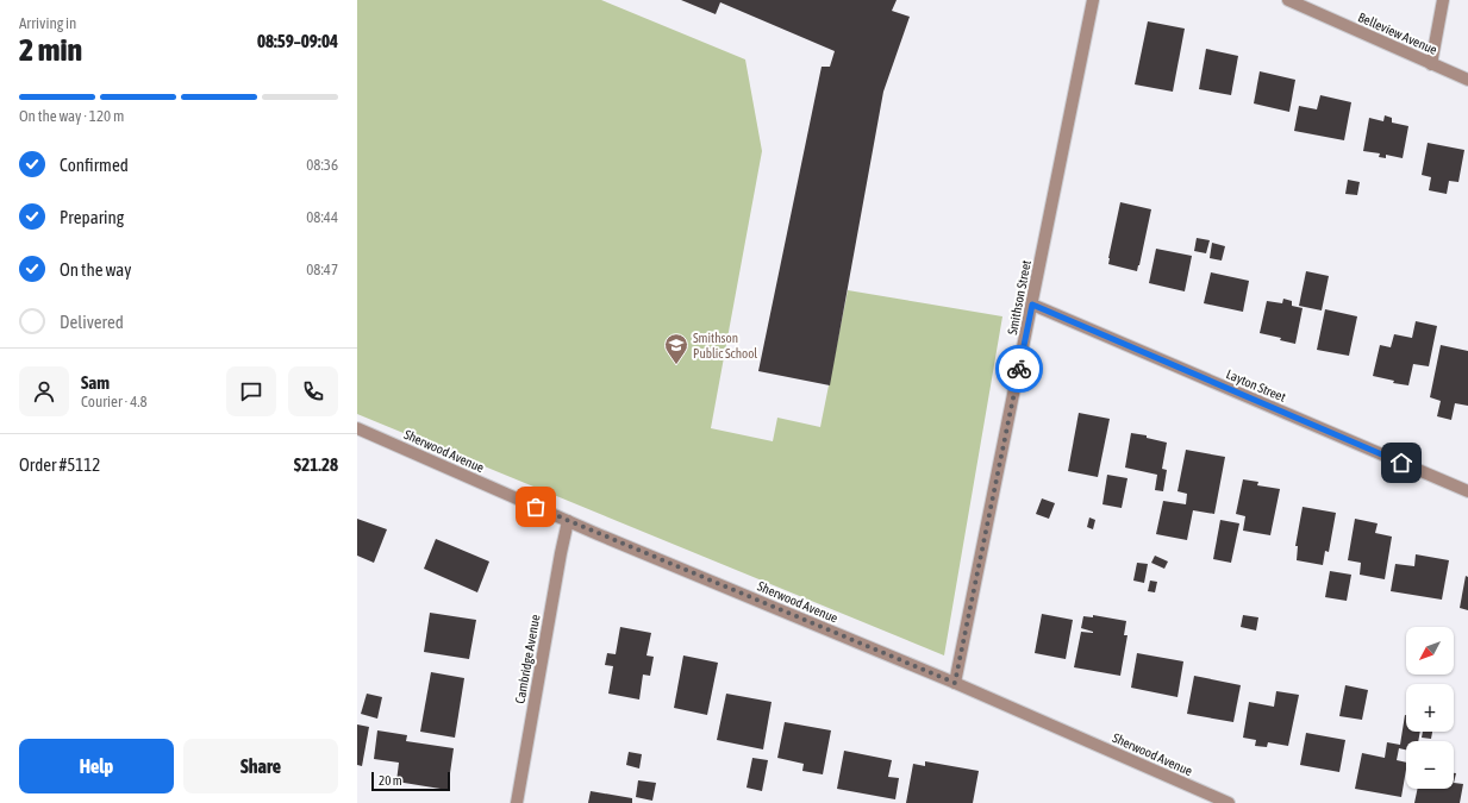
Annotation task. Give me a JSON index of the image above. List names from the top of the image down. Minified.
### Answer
{"streets":{"street":["Belleview Avenue","Smithson Street","Layton Street","Sherwood Avenue","Cambridge Avenue"]},"crossings":[["Smithson Street","Layton Street"],["Smithson Street","Sherwood Avenue"],["Sherwood Avenue","Cambridge Avenue"]],"places":{"school or university":["Smithson Public School"]},"scale_bar":"20 m","north":"bottom left","page":{"heading":["2 min","Arriving in","08:59–09:04"],"panel":["Sam","Courier · 4.8","Order #5112","$21.28"],"bar":"On the way · 120 m","list":[["Confirmed","08:36"],["Preparing","08:44"],["On the way","08:47"],"Delivered"],"map_buttons":["+","−"],"buttons":["Help","Share"],"scale":"20 m"}}
